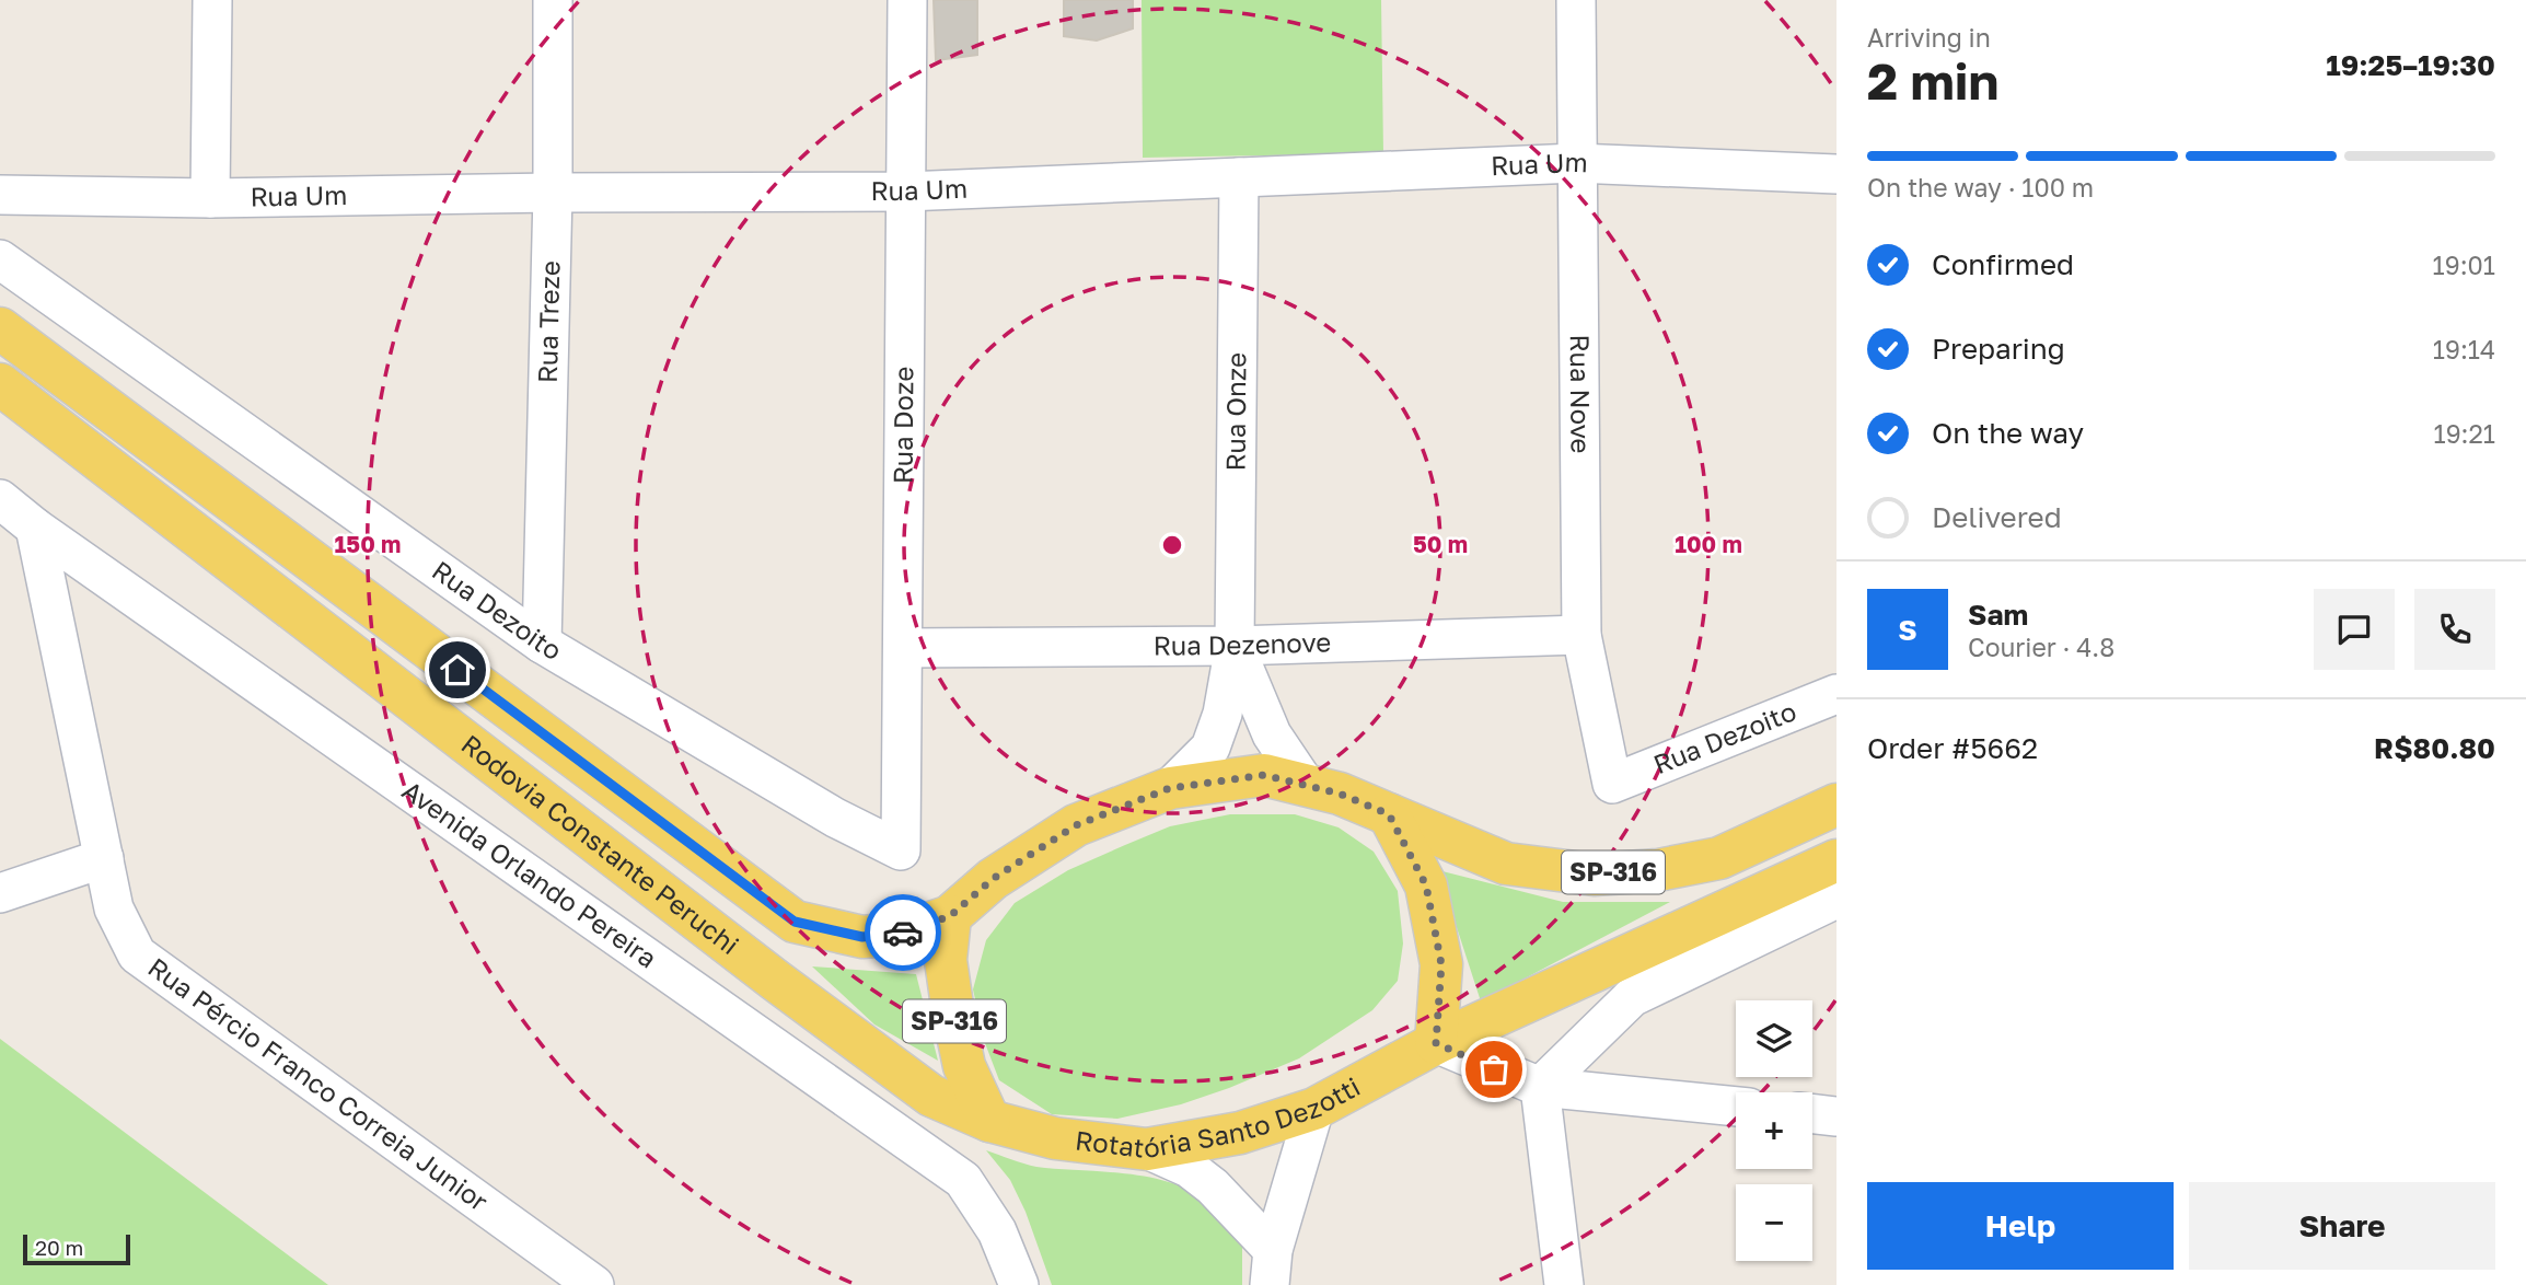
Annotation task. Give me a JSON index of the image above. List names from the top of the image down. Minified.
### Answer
{"streets":{"main road":["Rodovia Constante Peruchi","SP-316","Rotatória Santo Dezotti"],"street":["Rua Um","Rua Treze","Rua Nove","Rua Onze","Rua Doze","Rua Dezoito","Rua Dezenove","Avenida Orlando Pereira","Rua Pércio Franco Correia Junior"]},"crossings":[["Rua Um","Rua Treze"],["Rua Um","Rua Nove"],["Rua Um","Rua Onze"],["Rua Um","Rua Doze"],["Rua Treze","Rua Dezoito"],["Rua Nove","Rua Dezoito"],["Rua Nove","Rua Dezenove"],["Rua Onze","Rua Dezenove"],["Rua Doze","Rua Dezoito"],["Rua Doze","Rua Dezenove"],["Rodovia Constante Peruchi","SP-316"],["Rodovia Constante Peruchi","Rotatória Santo Dezotti"],["SP-316","Rotatória Santo Dezotti"],["Avenida Orlando Pereira","Rua Pércio Franco Correia Junior"]],"scale_bar":"20 m","page":{"heading":["2 min","Arriving in","19:25–19:30"],"panel":["Sam","Courier · 4.8","Order #5662","R$80.80"],"bar":"On the way · 100 m","list":[["Confirmed","19:01"],["Preparing","19:14"],["On the way","19:21"],"Delivered"],"round":"S","map_buttons":["+","−"],"buttons":["Help","Share"],"scale":"20 m"},"rings":["50 m","100 m","150 m"]}
